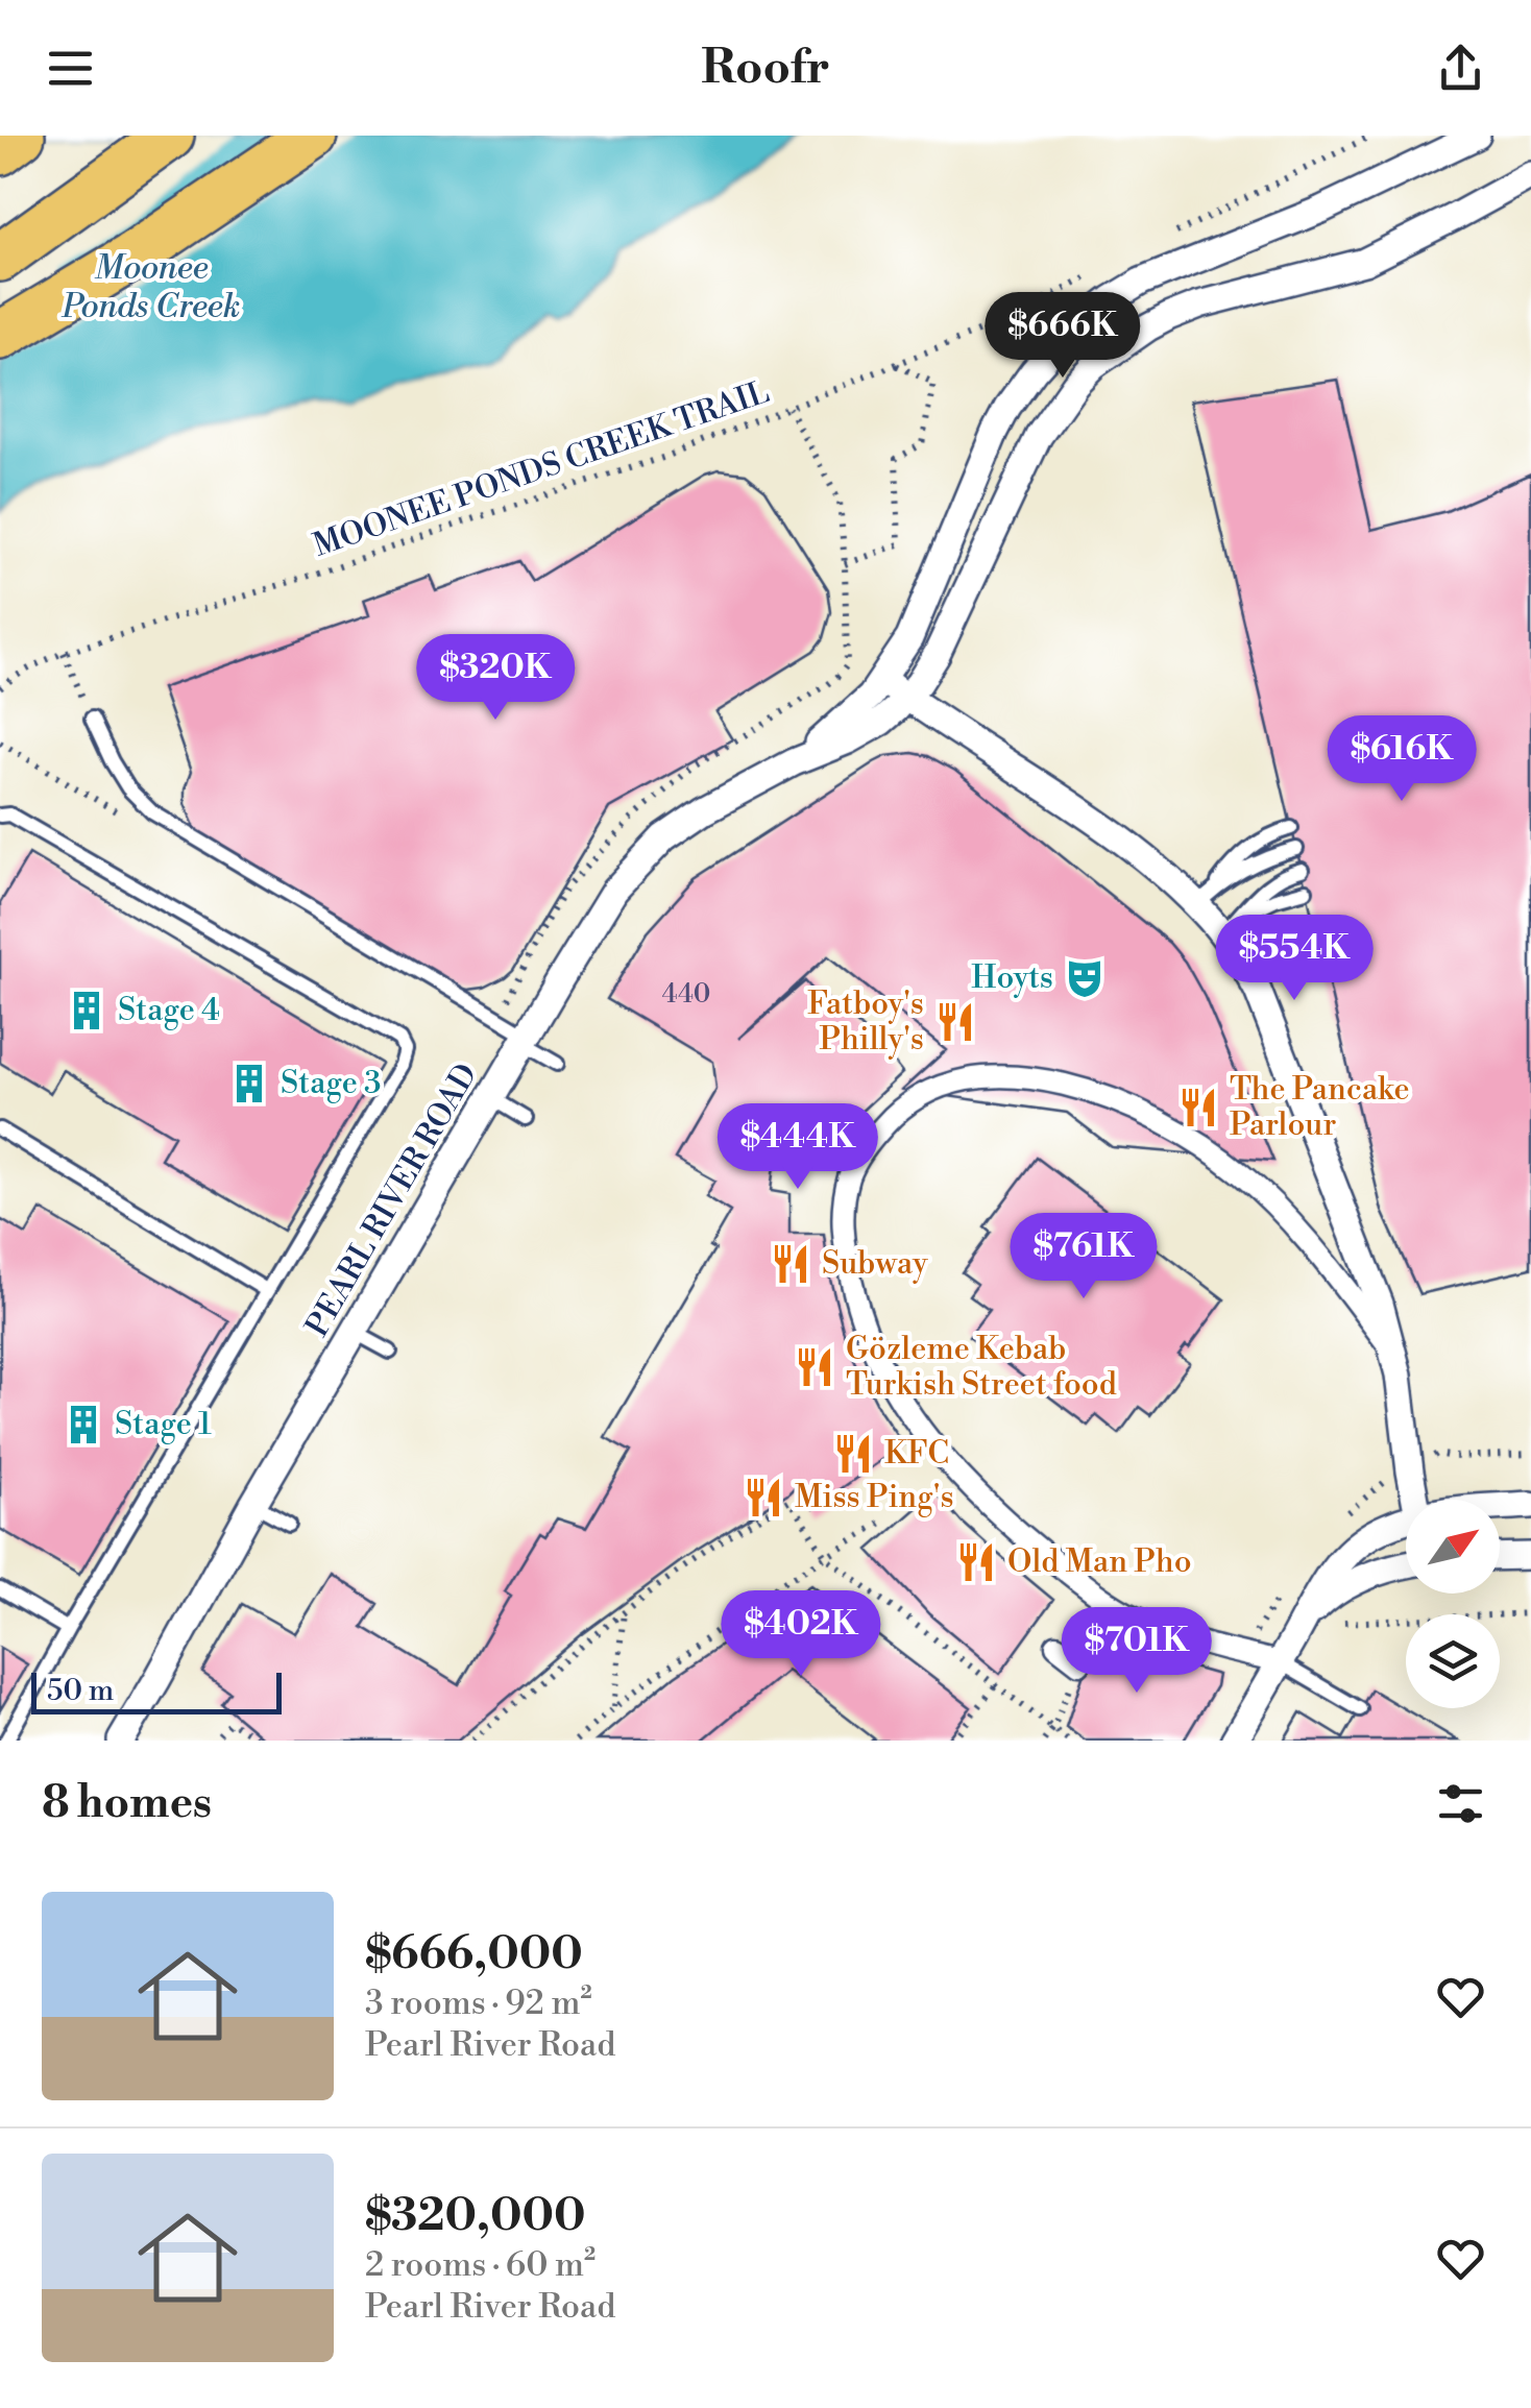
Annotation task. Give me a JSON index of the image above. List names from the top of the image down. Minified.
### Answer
{"streets":{"street":["PEARL RIVER ROAD"],"path":["MOONEE PONDS CREEK TRAIL"]},"water":["Moonee Ponds Creek"],"places":{"theatre":["Hoyts"],"building":["Stage 4","Stage 3","Stage 1"],"restaurant":["Fatboy's Philly's","The Pancake Parlour","Subway","Gözleme Kebab Turkish Street food","KFC","Miss Ping's","Old Man Pho"]},"house_numbers":["440"],"scale_bar":"50 m","north":"top right","page":{"header":"Roofr","price":["$666K","$320K","$616K","$554K","$444K","$761K","$402K","$701K"],"scale":"50 m","heading":"8 homes","list":[{"name":"$666,000","note":"3 rooms · 92 m² · Pearl River Road"},{"name":"$320,000","note":"2 rooms · 60 m² · Pearl River Road"}]}}
